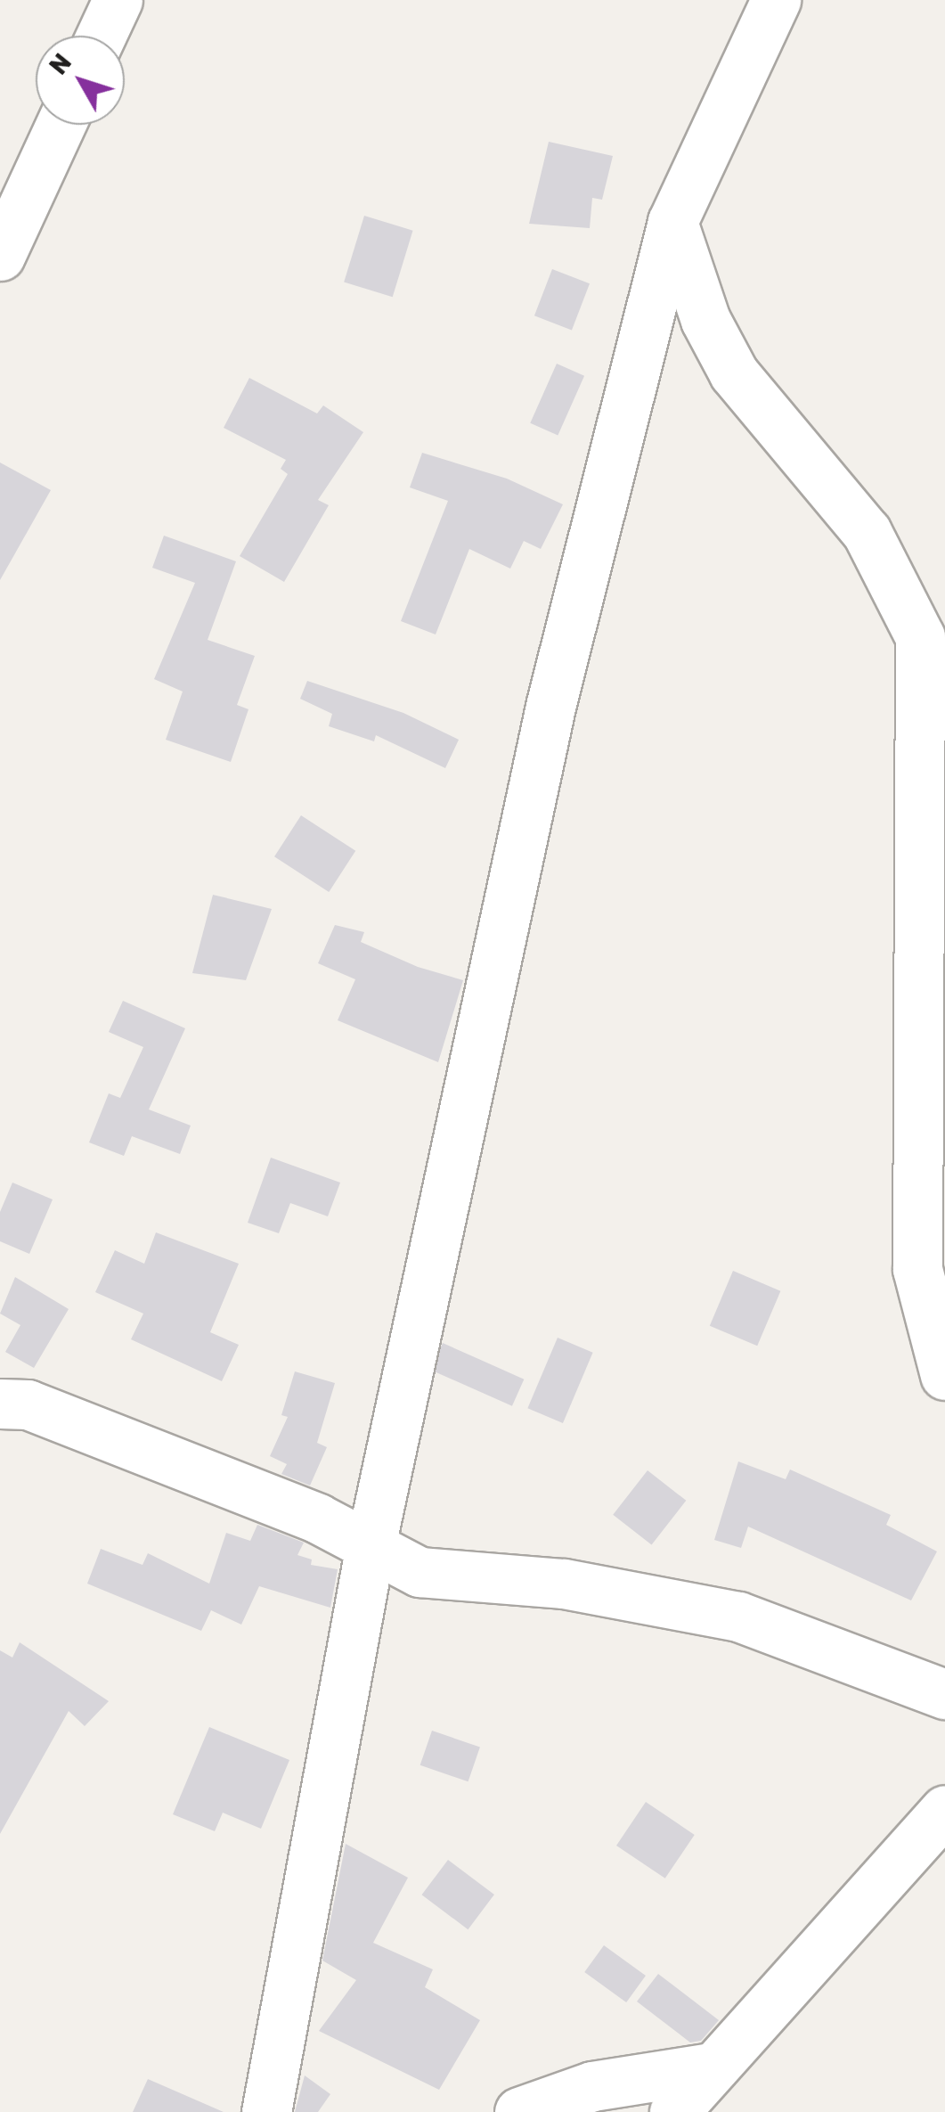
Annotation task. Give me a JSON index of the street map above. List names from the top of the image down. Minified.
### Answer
{"north":"top left"}
